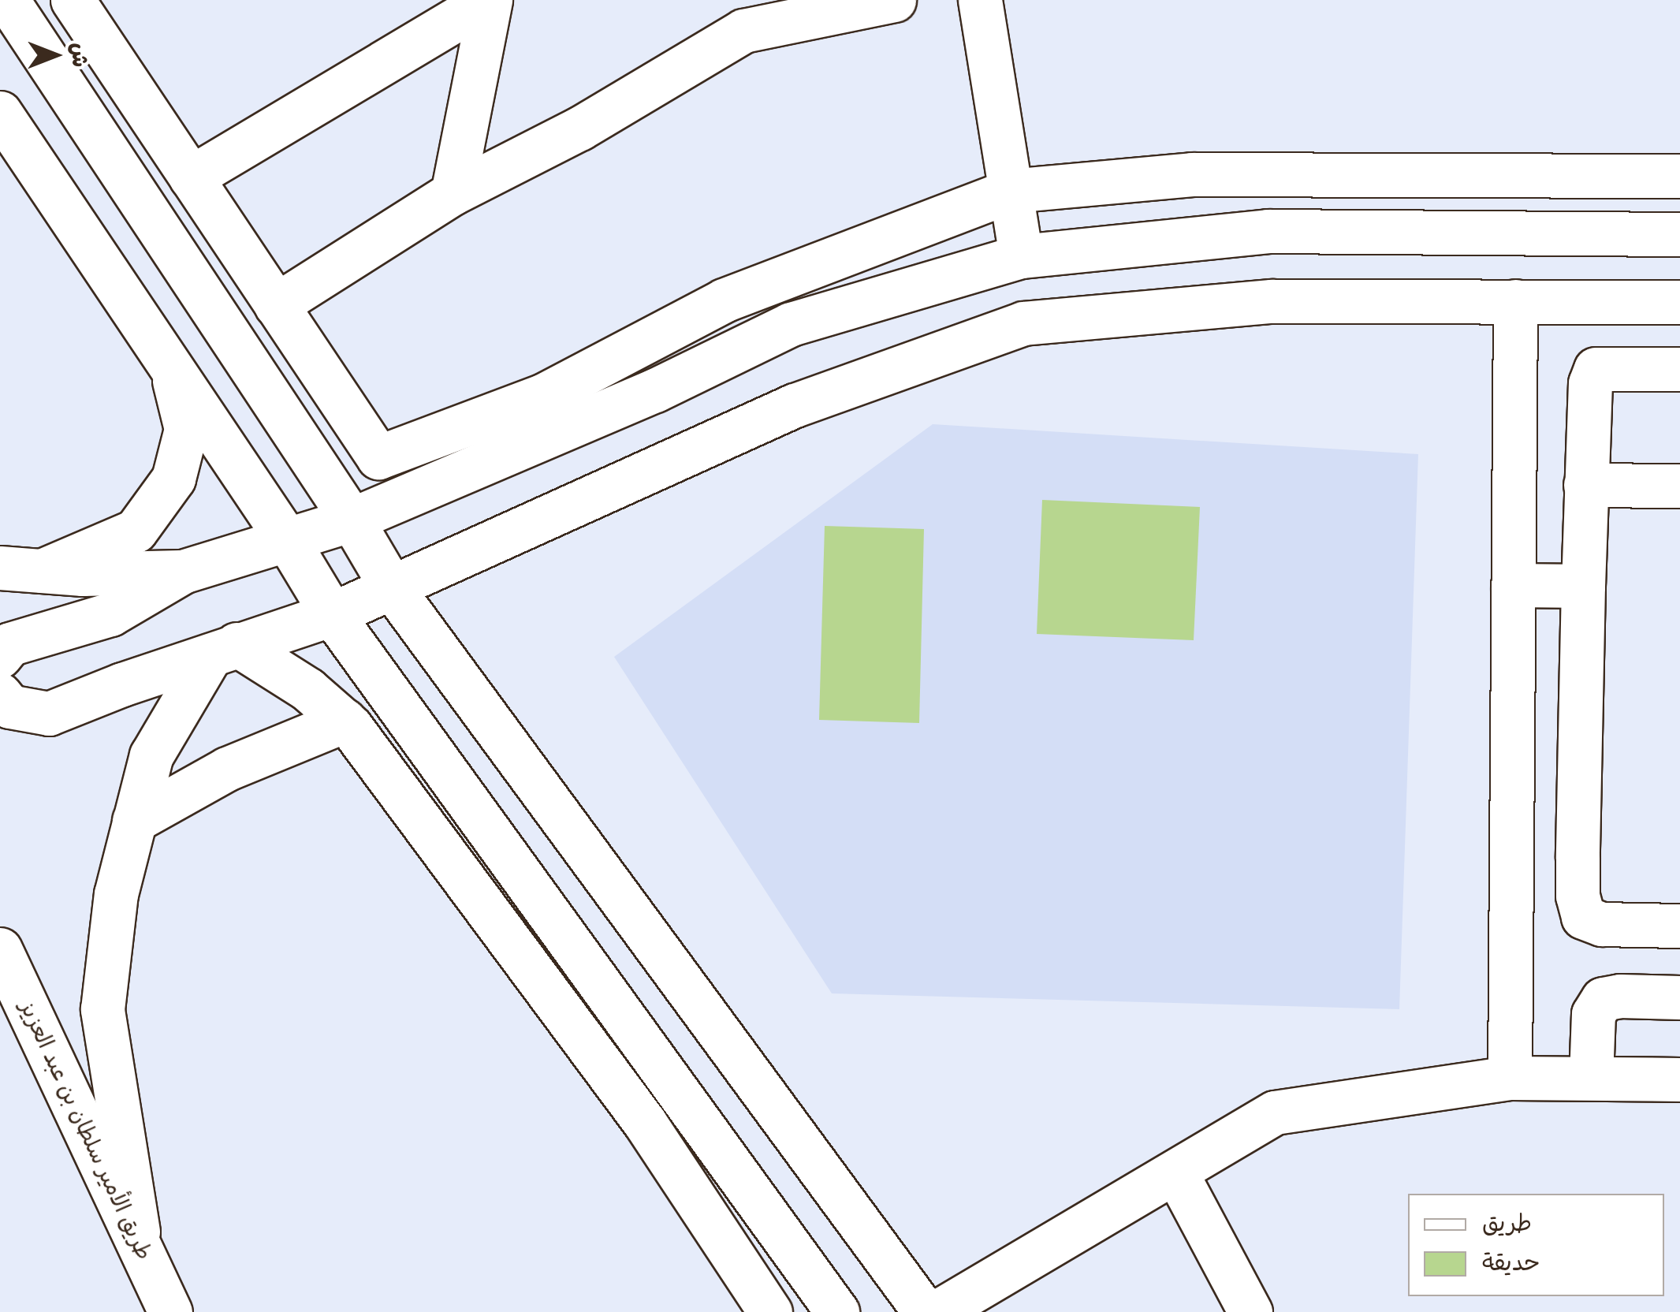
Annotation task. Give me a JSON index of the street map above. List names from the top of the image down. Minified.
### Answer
{"streets":{"main road":["طريق الأمير سلطان بن عبد العزيز"]},"legend":["طريق","حديقة"],"north":"right"}
